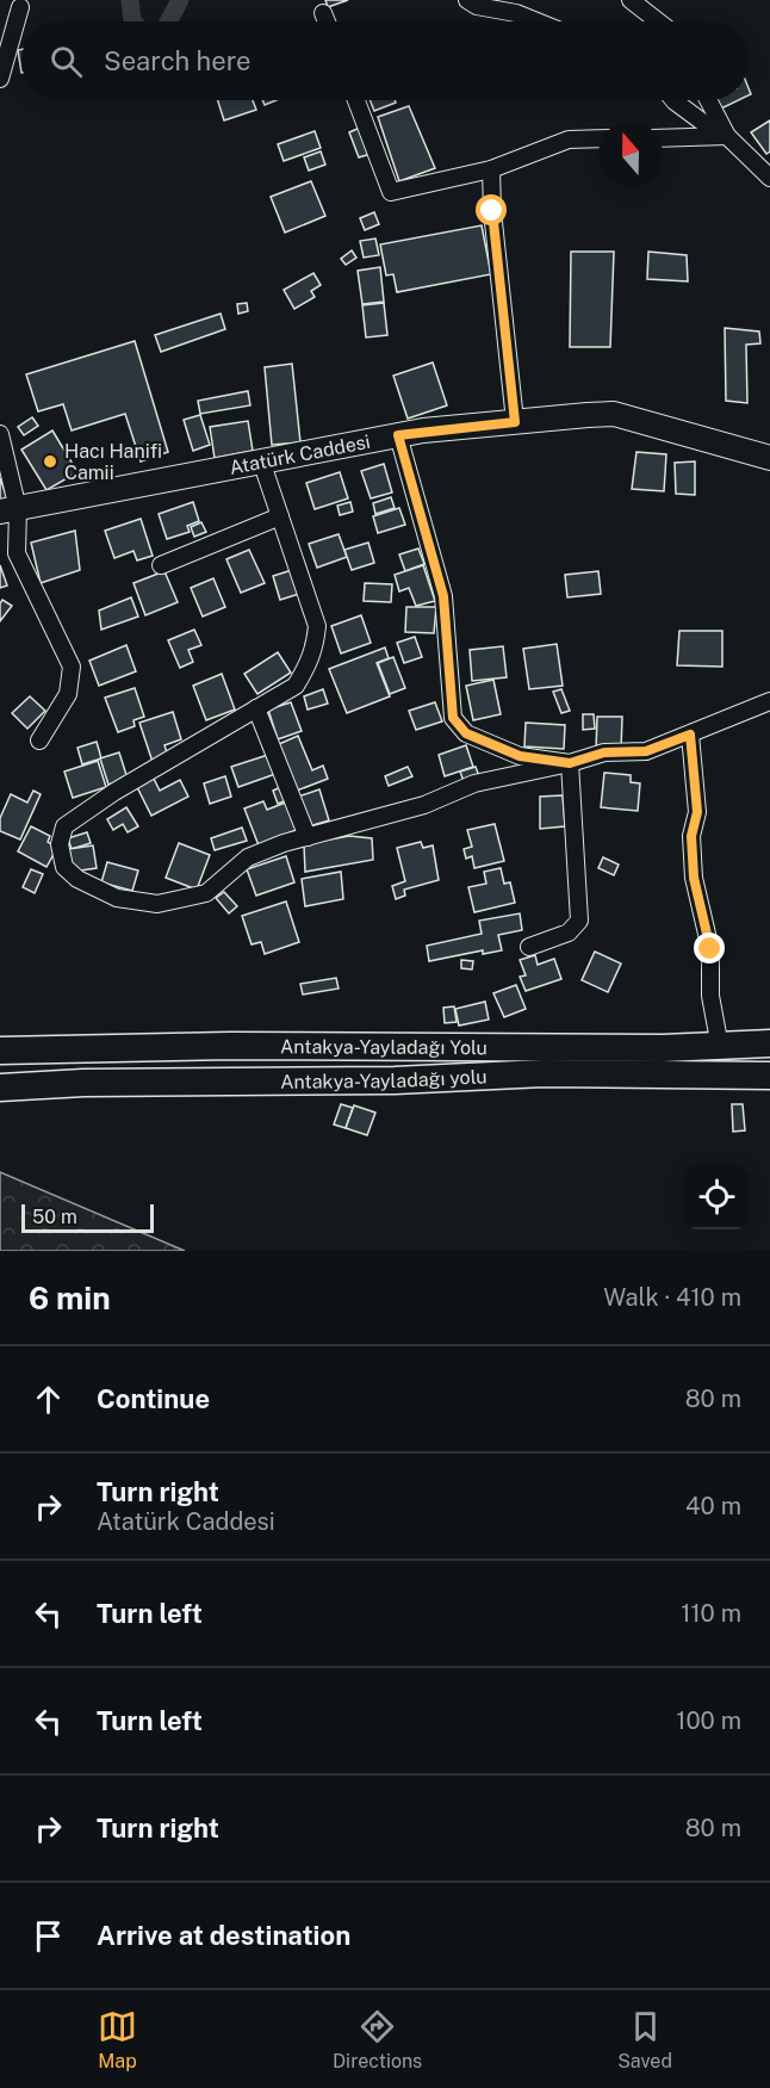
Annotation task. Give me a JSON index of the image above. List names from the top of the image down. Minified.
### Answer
{"streets":{"highway":["Antakya-Yayladağı Yolu","Antakya-Yayladağı yolu"],"main road":["Atatürk Caddesi"]},"places":["Hacı Hanifi Camii"],"scale_bar":"50 m","north":"top","page":{"search":"Search here","scale":"50 m","heading":["6 min","Walk · 410 m"],"list":[["Continue","80 m"],["Turn right","Atatürk Caddesi","40 m"],["Turn left","110 m"],["Turn left","100 m"],["Turn right","80 m"],"Arrive at destination"],"nav":["Map","Directions","Saved"]}}
